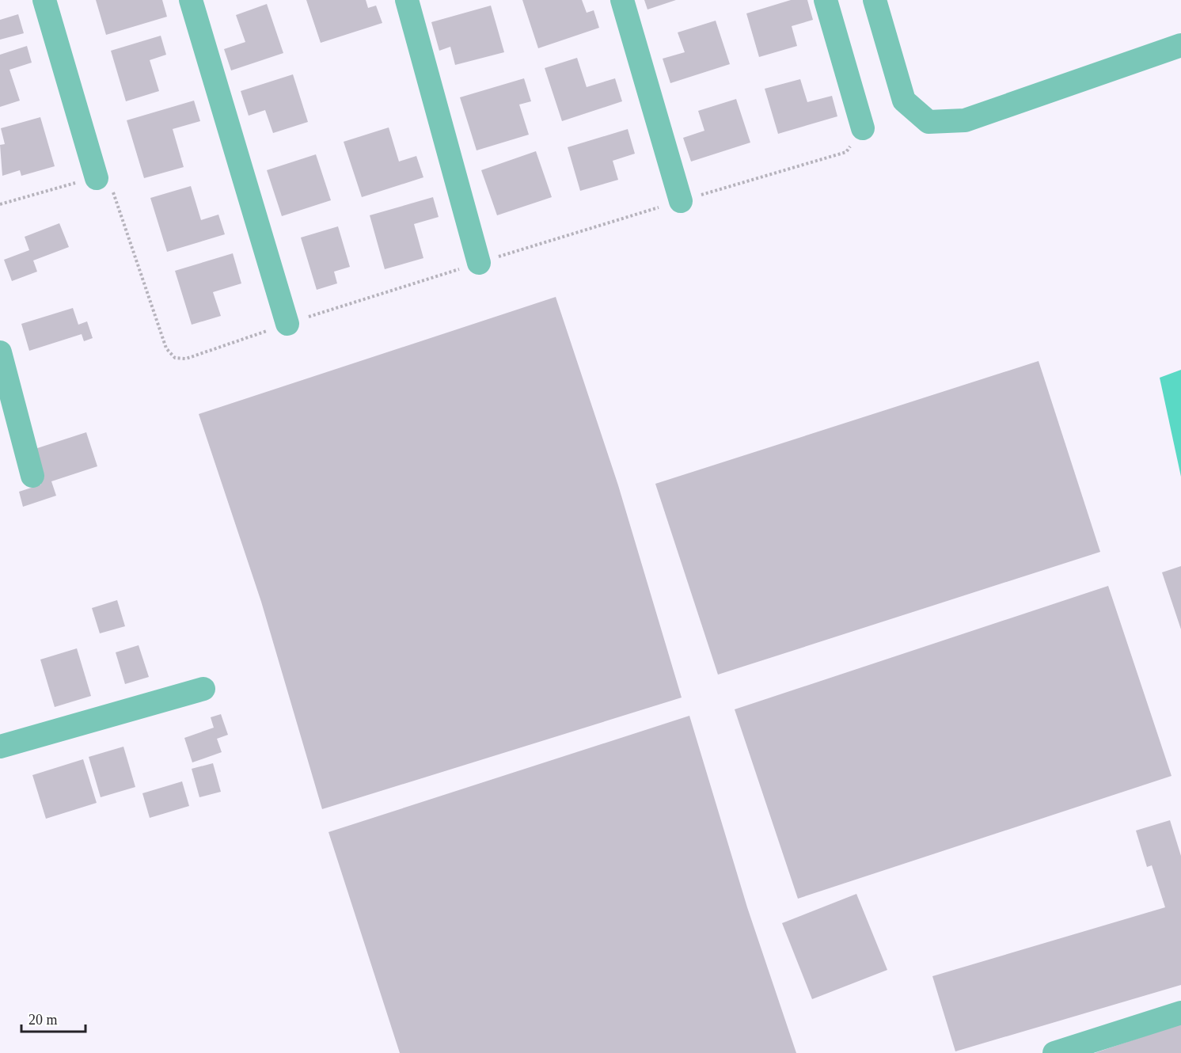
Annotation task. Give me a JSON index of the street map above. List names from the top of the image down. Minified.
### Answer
{"scale_bar":"20 m"}
